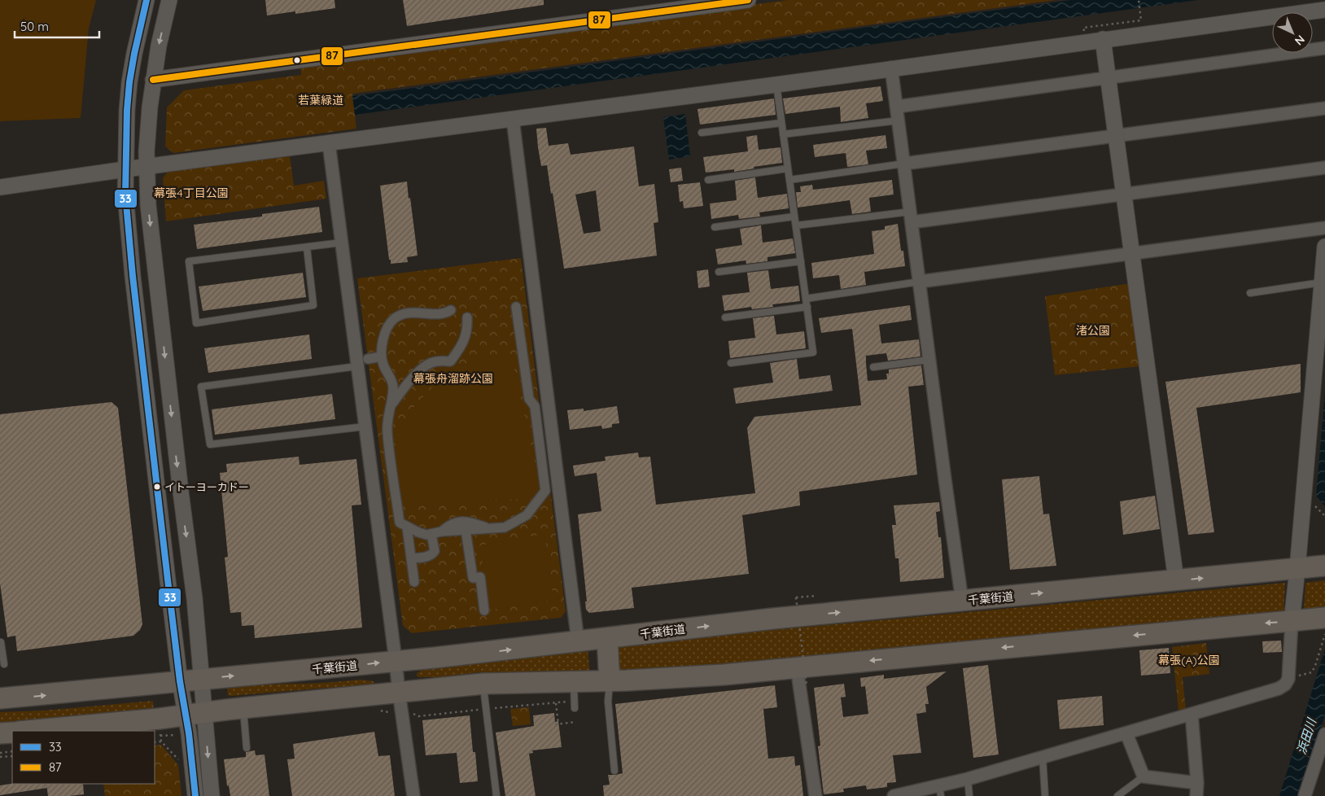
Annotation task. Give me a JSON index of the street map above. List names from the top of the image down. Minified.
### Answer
{"streets":{"highway":["千葉街道"]},"water":["浜田川"],"parks":["若葉緑道","幕張4丁目公園","渚公園","幕張舟溜跡公園","幕張(A)公園"],"places":["イトーヨーカドー"],"lines":["transit line 33","transit line 87"],"legend":["33","87"],"scale_bar":"50 m","north":"bottom right"}
